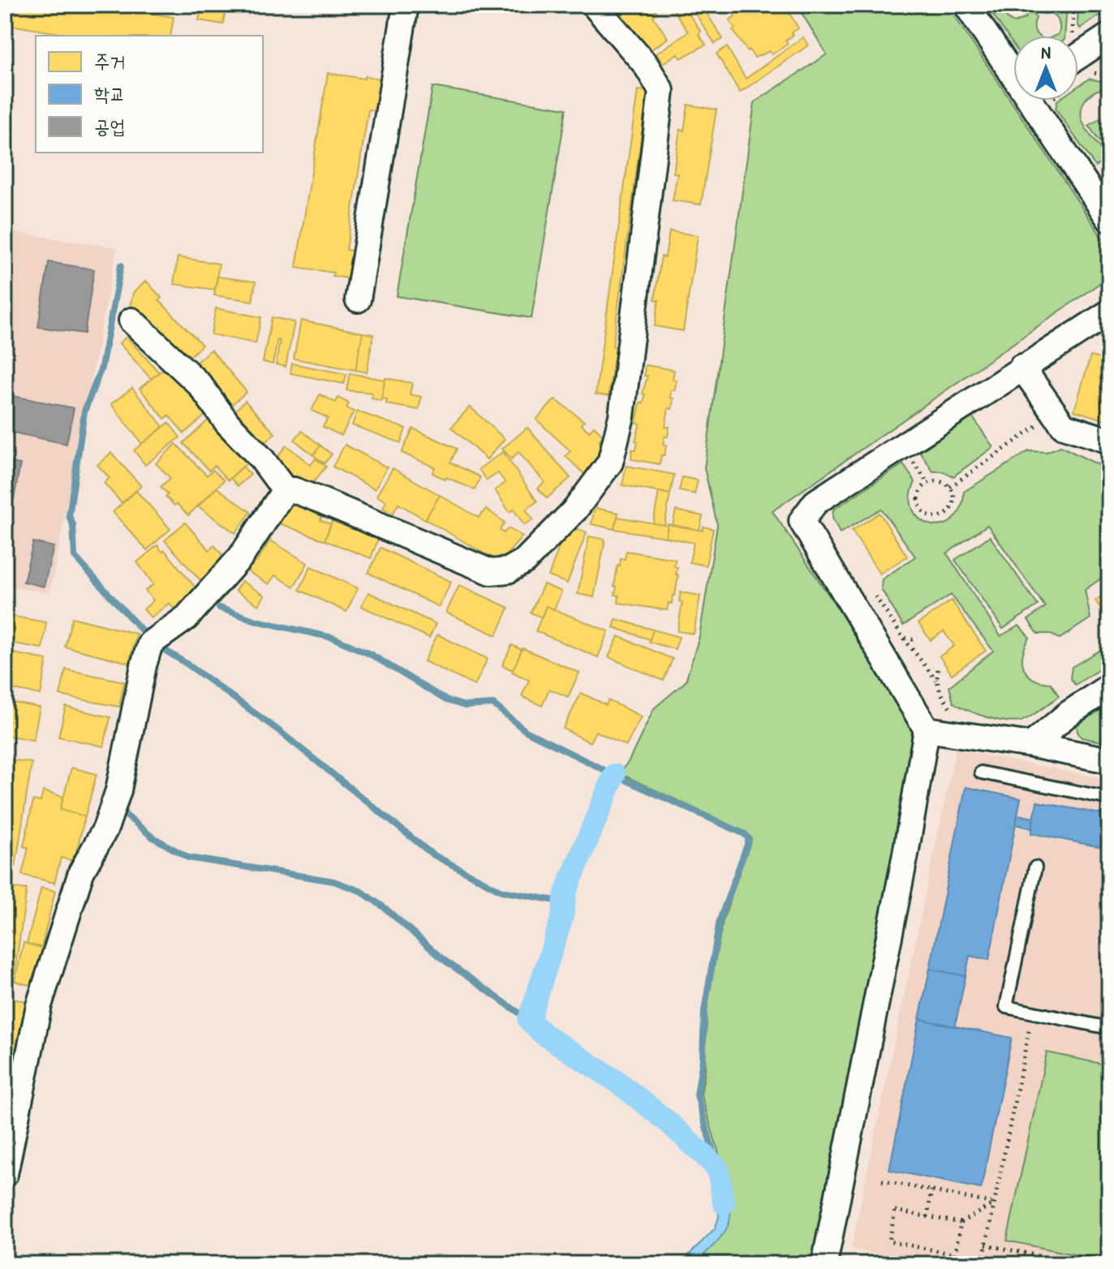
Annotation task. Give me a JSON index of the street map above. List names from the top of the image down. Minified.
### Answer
{"legend":["주거","학교","공업"],"north":"top"}
